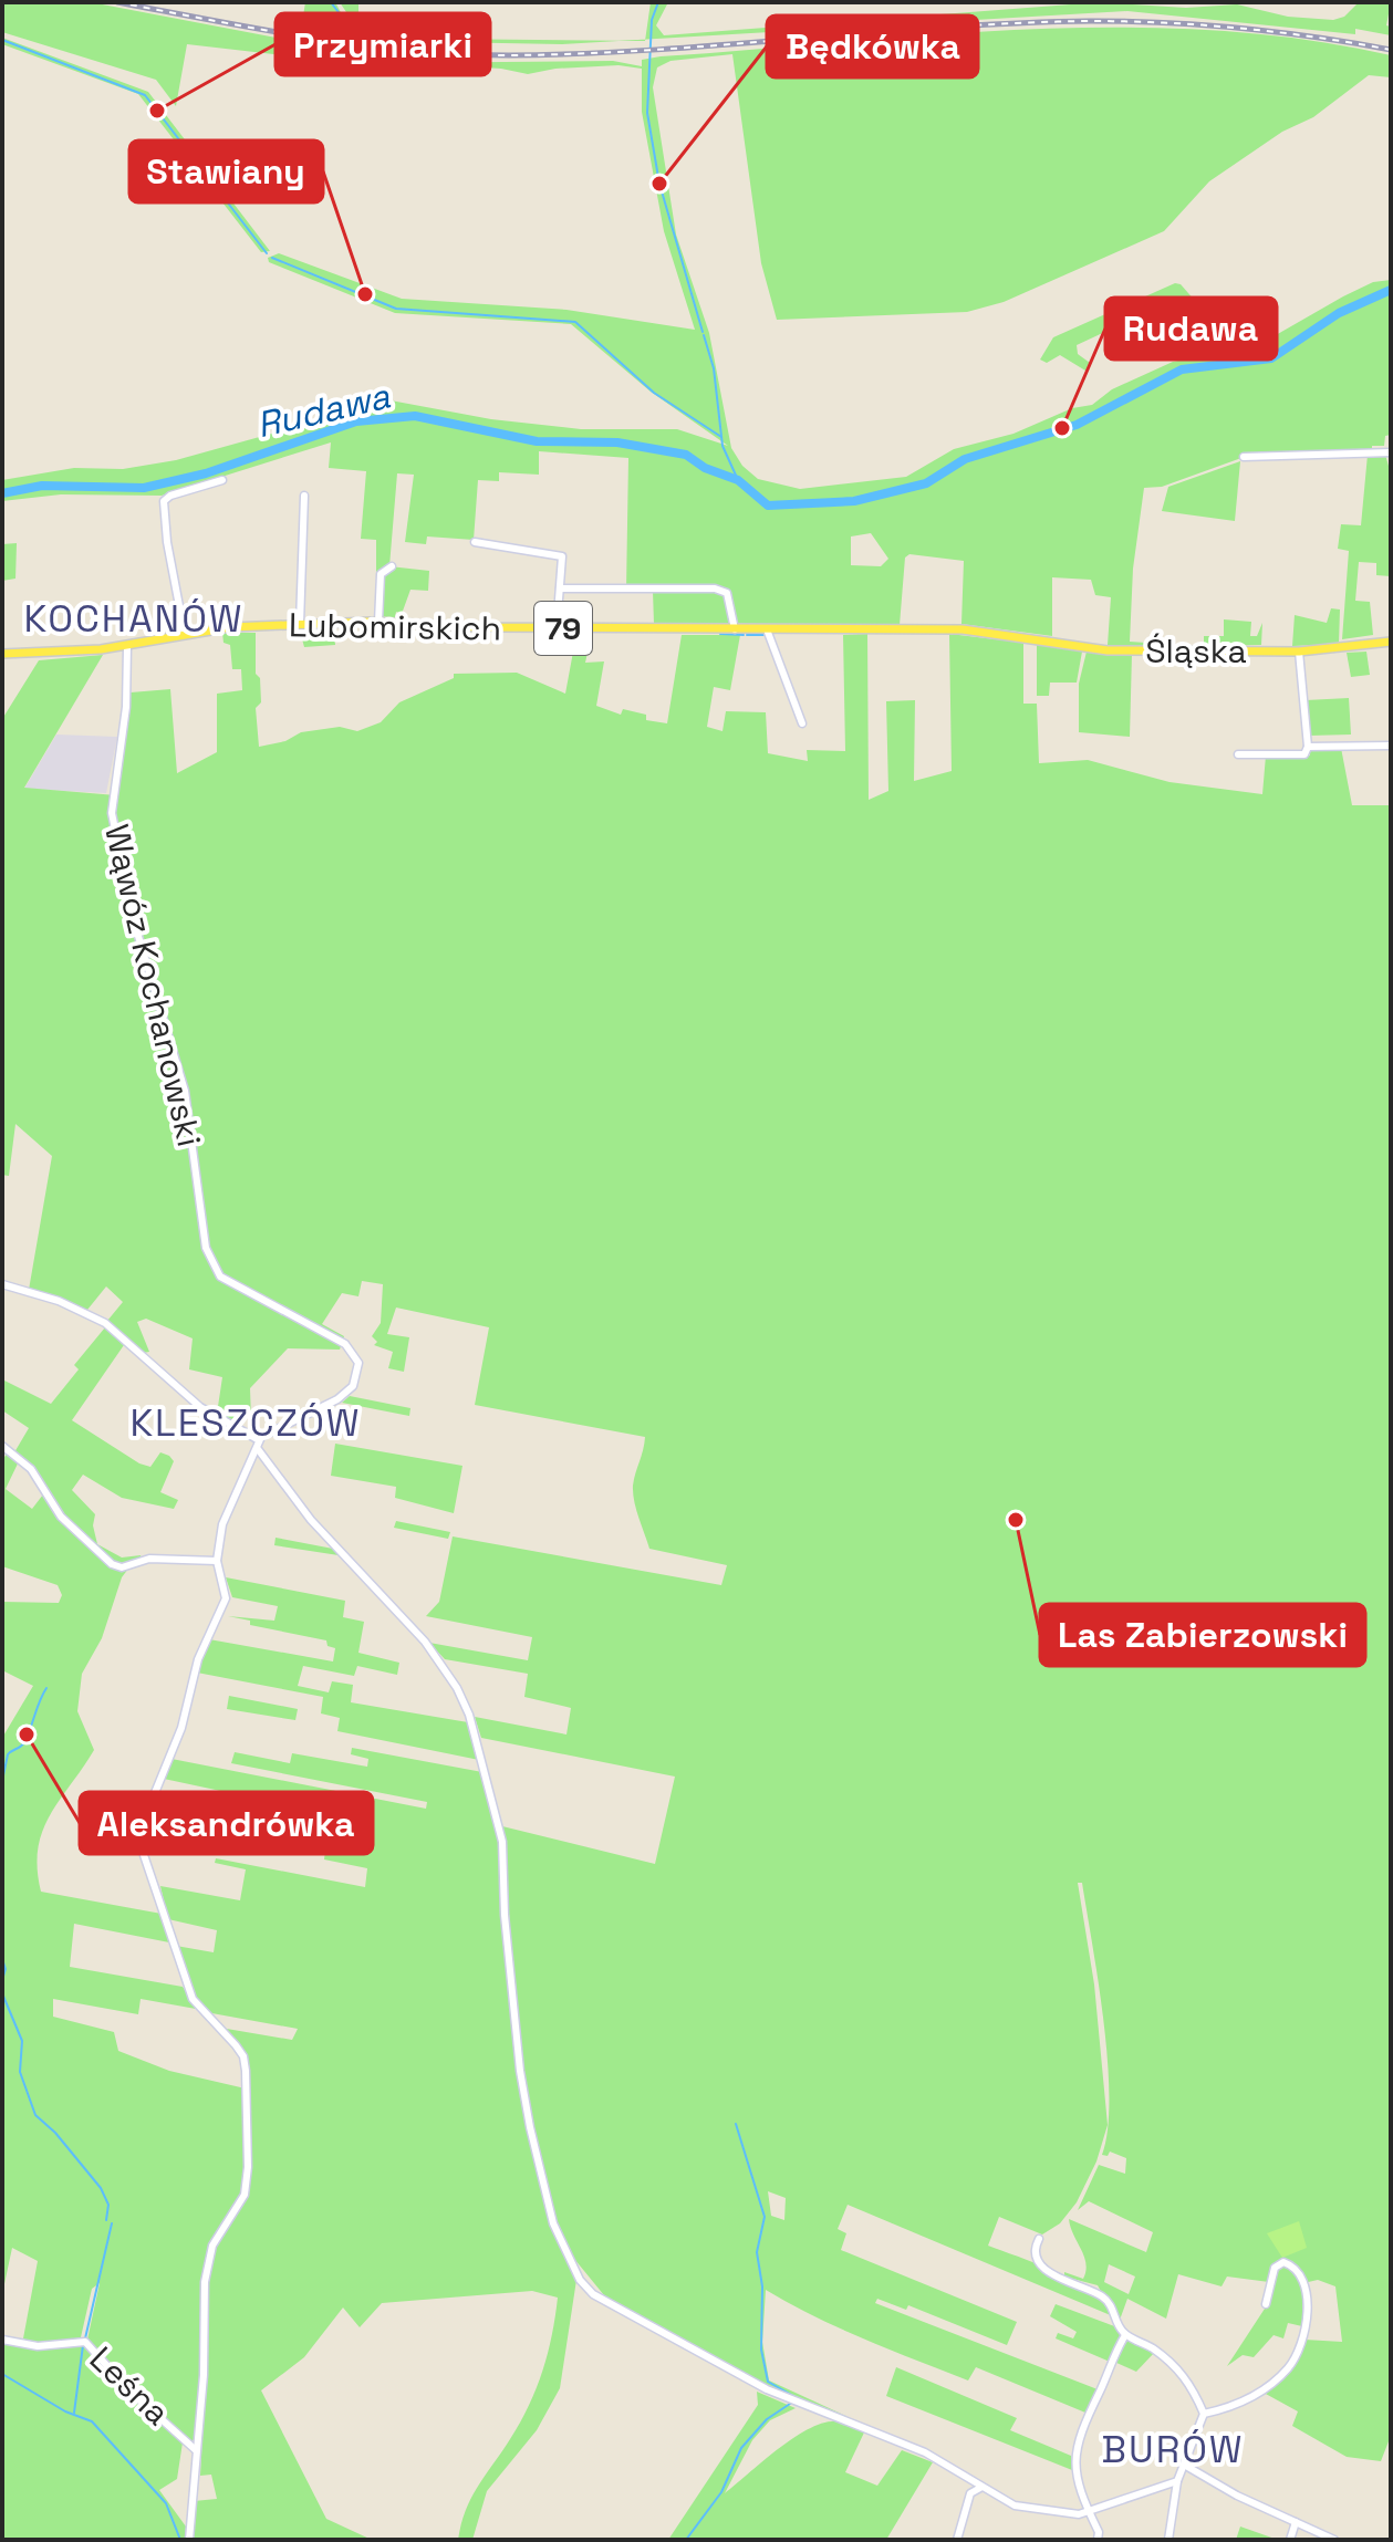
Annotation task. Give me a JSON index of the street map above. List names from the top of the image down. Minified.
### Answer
{"streets":{"main road":["Lubomirskich","79","Śląska"],"street":["Wąwóz Kochanowski","Leśna"]},"crossings":[["Lubomirskich","Śląska"],["Lubomirskich","Wąwóz Kochanowski"]],"districts":["KOCHANÓW","KLESZCZÓW","BURÓW"],"water":["Rudawa"],"places":["Przymiarki","Będkówka","Stawiany","Rudawa","Las Zabierzowski","Aleksandrówka"]}
